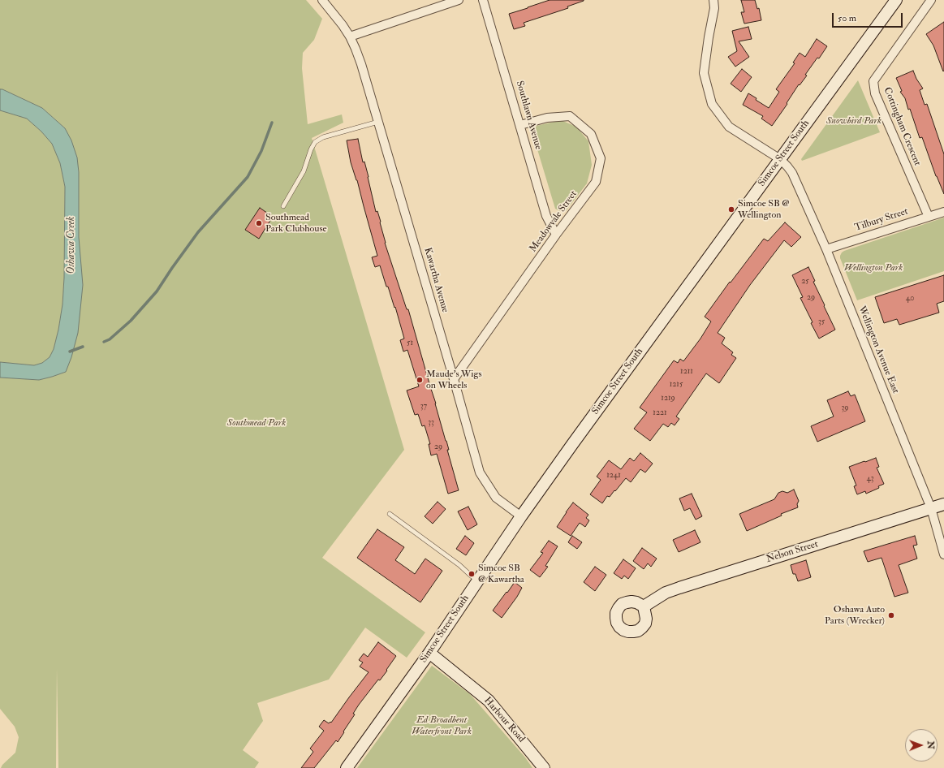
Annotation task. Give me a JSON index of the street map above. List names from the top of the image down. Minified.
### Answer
{"streets":{"street":["Southlawn Avenue","Cottingham Crescent","Simcoe Street South","Tilbury Street","Meadowvale Street","Kawartha Avenue","Wellington Avenue East","Nelson Street","Harbour Road"]},"crossings":[["Southlawn Avenue","Meadowvale Street"],["Cottingham Crescent","Tilbury Street"],["Simcoe Street South","Kawartha Avenue"],["Simcoe Street South","Wellington Avenue East"],["Simcoe Street South","Harbour Road"],["Tilbury Street","Wellington Avenue East"],["Meadowvale Street","Kawartha Avenue"],["Wellington Avenue East","Nelson Street"]],"water":["Oshawa Creek"],"parks":["Snowbird Park","Wellington Park","Southmead Park","Ed Broadbent Waterfront Park"],"places":["Simcoe SB @ Wellington","Southmead Park Clubhouse","Maude's Wigs on Wheels","Simcoe SB @ Kawartha","Oshawa Auto Parts (Wrecker)"],"house_numbers":["25","29","40","35","51","1211","1215","1219","37","39","1221","33","29","1241","43"],"scale_bar":"50 m","north":"right"}
